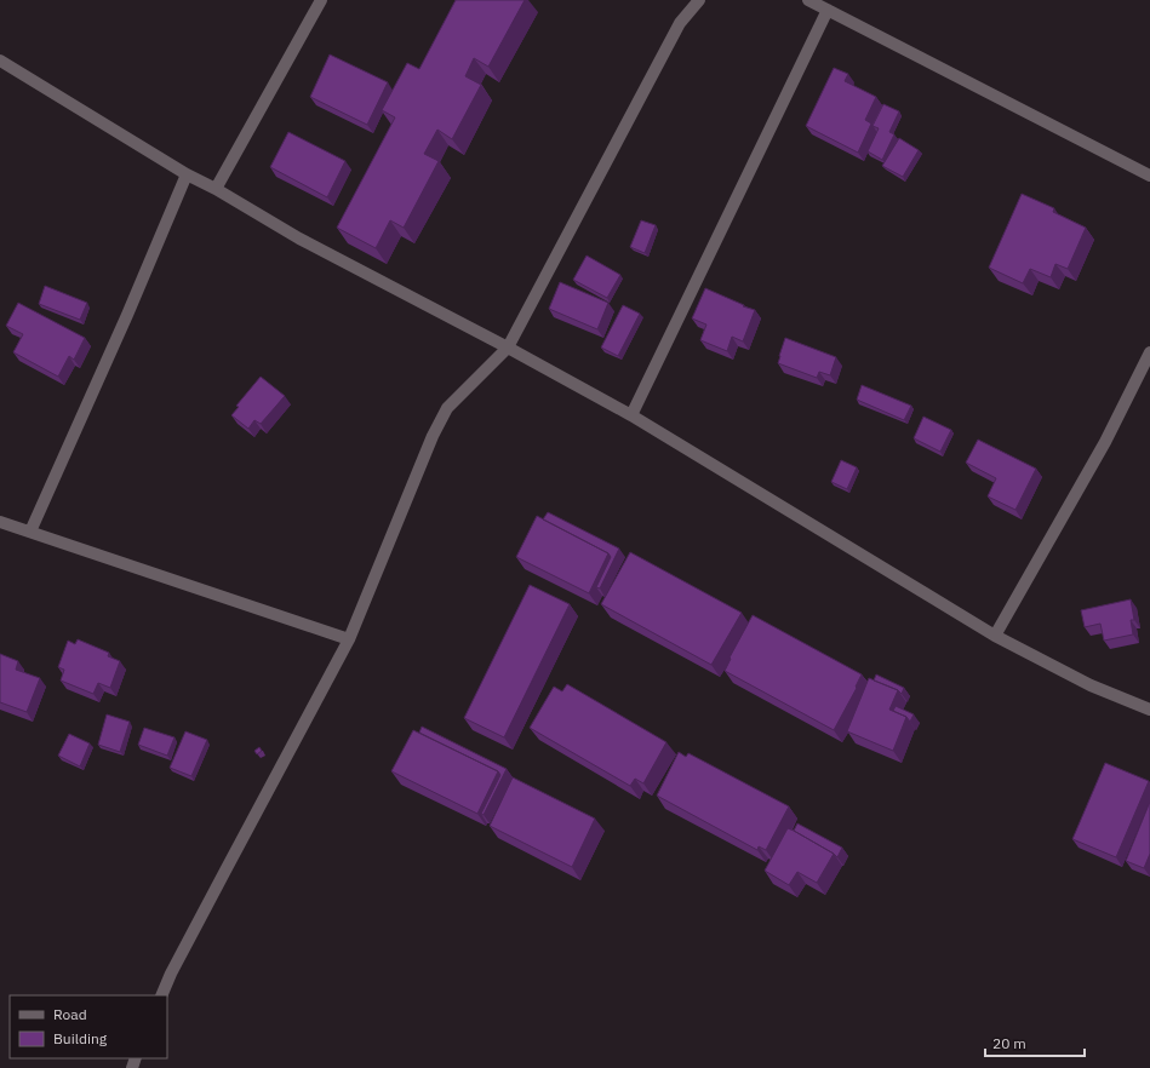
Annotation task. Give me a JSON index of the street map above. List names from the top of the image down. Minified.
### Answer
{"legend":["Road","Building"],"scale_bar":"20 m"}
